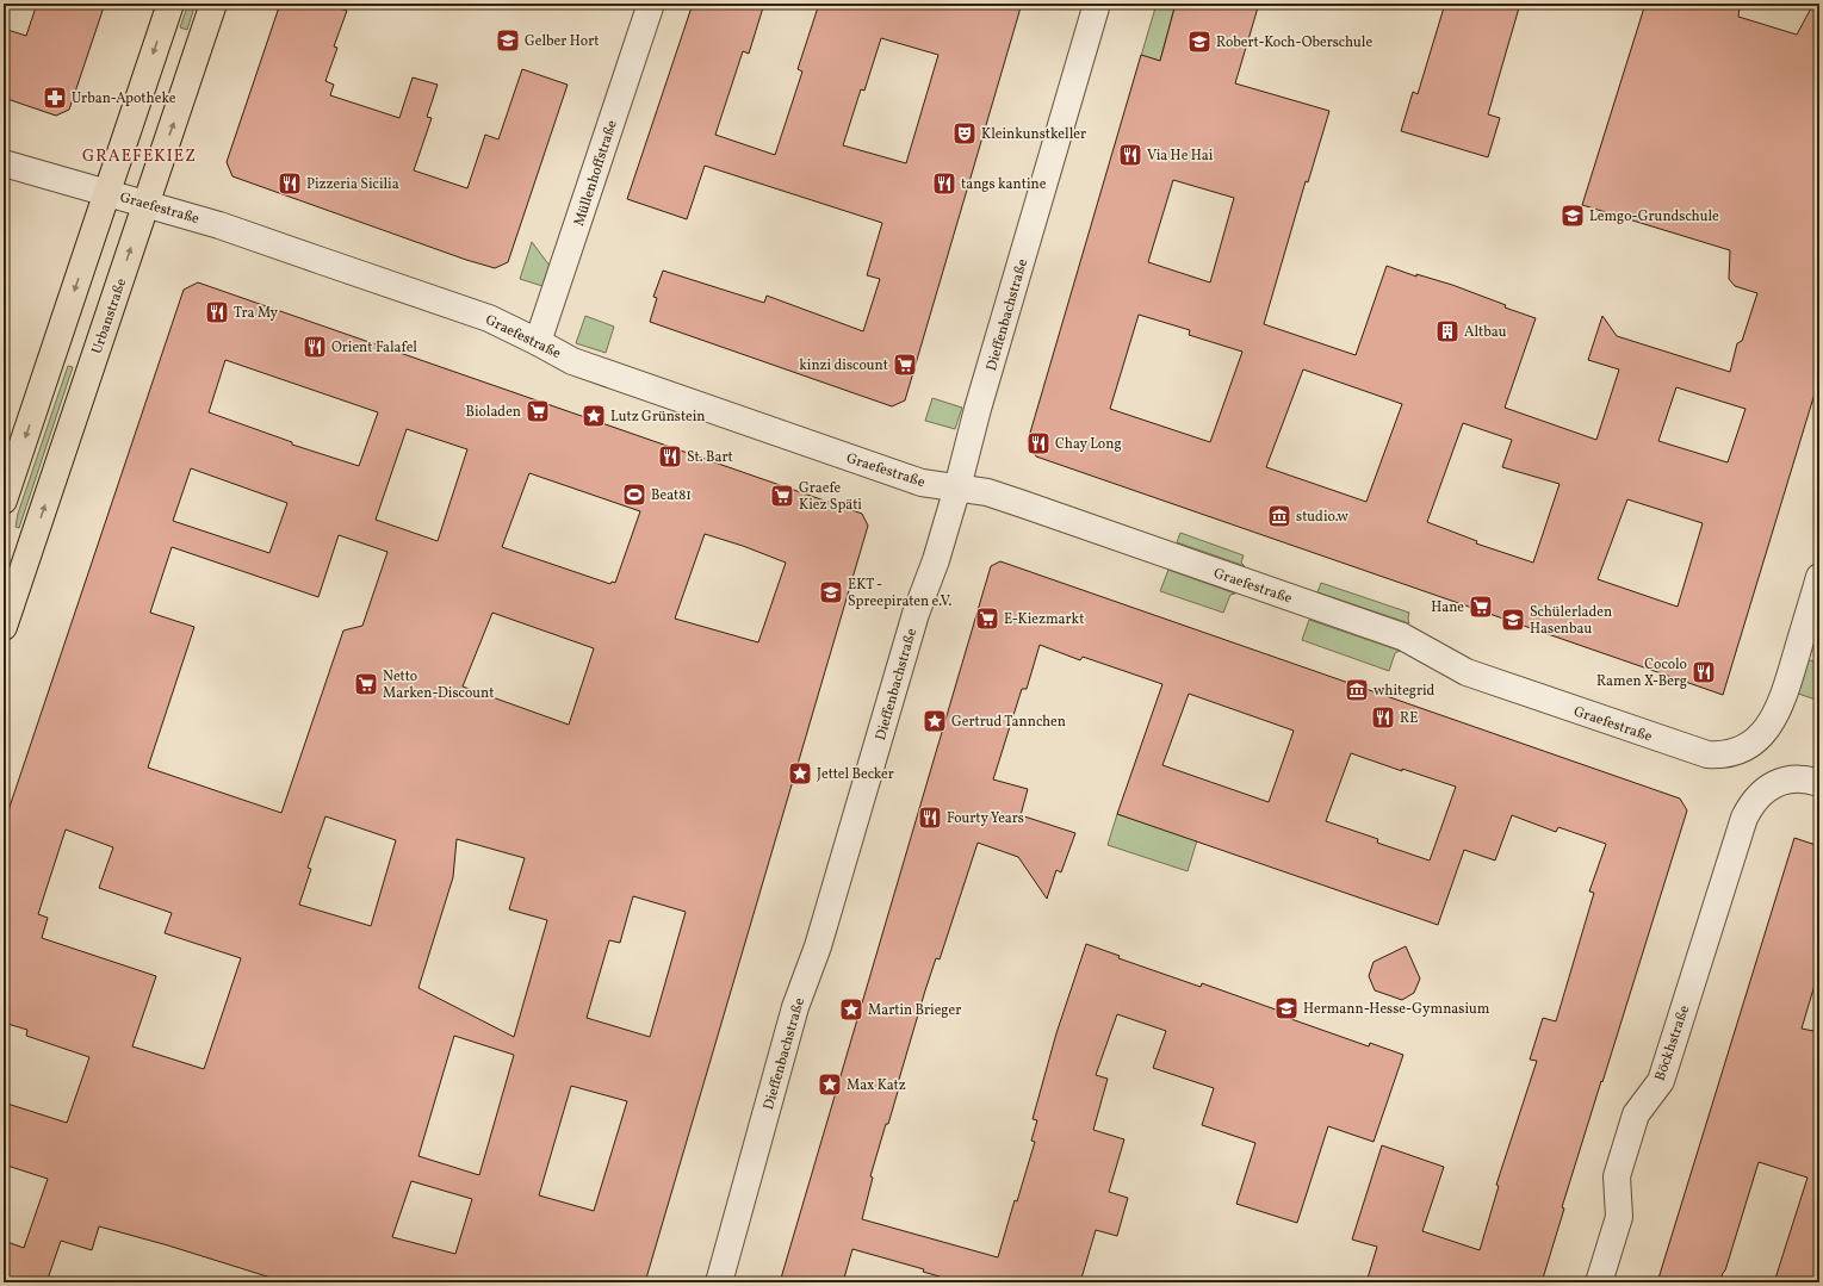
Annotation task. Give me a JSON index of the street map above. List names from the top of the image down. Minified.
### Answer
{"streets":{"main road":["Urbanstraße"],"street":["Müllenhoffstraße","Graefestraße","Dieffenbachstraße","Böckhstraße"]},"crossings":[["Müllenhoffstraße","Graefestraße"],["Graefestraße","Dieffenbachstraße"],["Graefestraße","Urbanstraße"]],"districts":["GRAEFEKIEZ"],"places":{"school or university":["Gelber Hort","Robert-Koch-Oberschule","Lemgo-Grundschule","EKT - Spreepiraten e.V.","Schülerladen Hasenbau","Hermann-Hesse-Gymnasium"],"pharmacy":["Urban-Apotheke"],"theatre":["Kleinkunstkeller"],"restaurant":["Via He Hai","Pizzeria Sicilia","tangs kantine","Tra My","Orient Falafel","Chay Long","St. Bart","Cocolo Ramen X-Berg","RE","Fourty Years"],"building":["Altbau"],"supermarket":["kinzi discount","Bioladen","Graefe Kiez Späti","Hane","E-Kiezmarkt","Netto Marken-Discount"],"place":["Lutz Grünstein","Gertrud Tannchen","Jettel Becker","Martin Brieger","Max Katz"],"sports":["Beat81"],"museum":["studio.w","whitegrid"]}}
